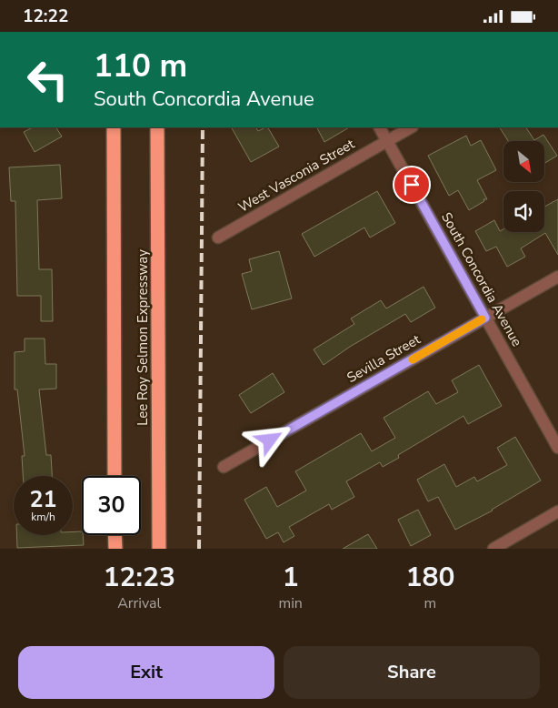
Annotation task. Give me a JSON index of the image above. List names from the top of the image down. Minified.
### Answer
{"streets":{"highway":["Lee Roy Selmon Expressway"],"street":["West Vasconia Street","South Concordia Avenue","Sevilla Street"]},"crossings":[["West Vasconia Street","South Concordia Avenue"],["South Concordia Avenue","Sevilla Street"]],"north":"bottom right","page":{"status":"12:22","turn":["110 m","South Concordia Avenue"],"speed":"21 km/h","limit":"30","eta":["12:23","Arrival","1","min","180","m"],"buttons":["Exit","Share"]}}
